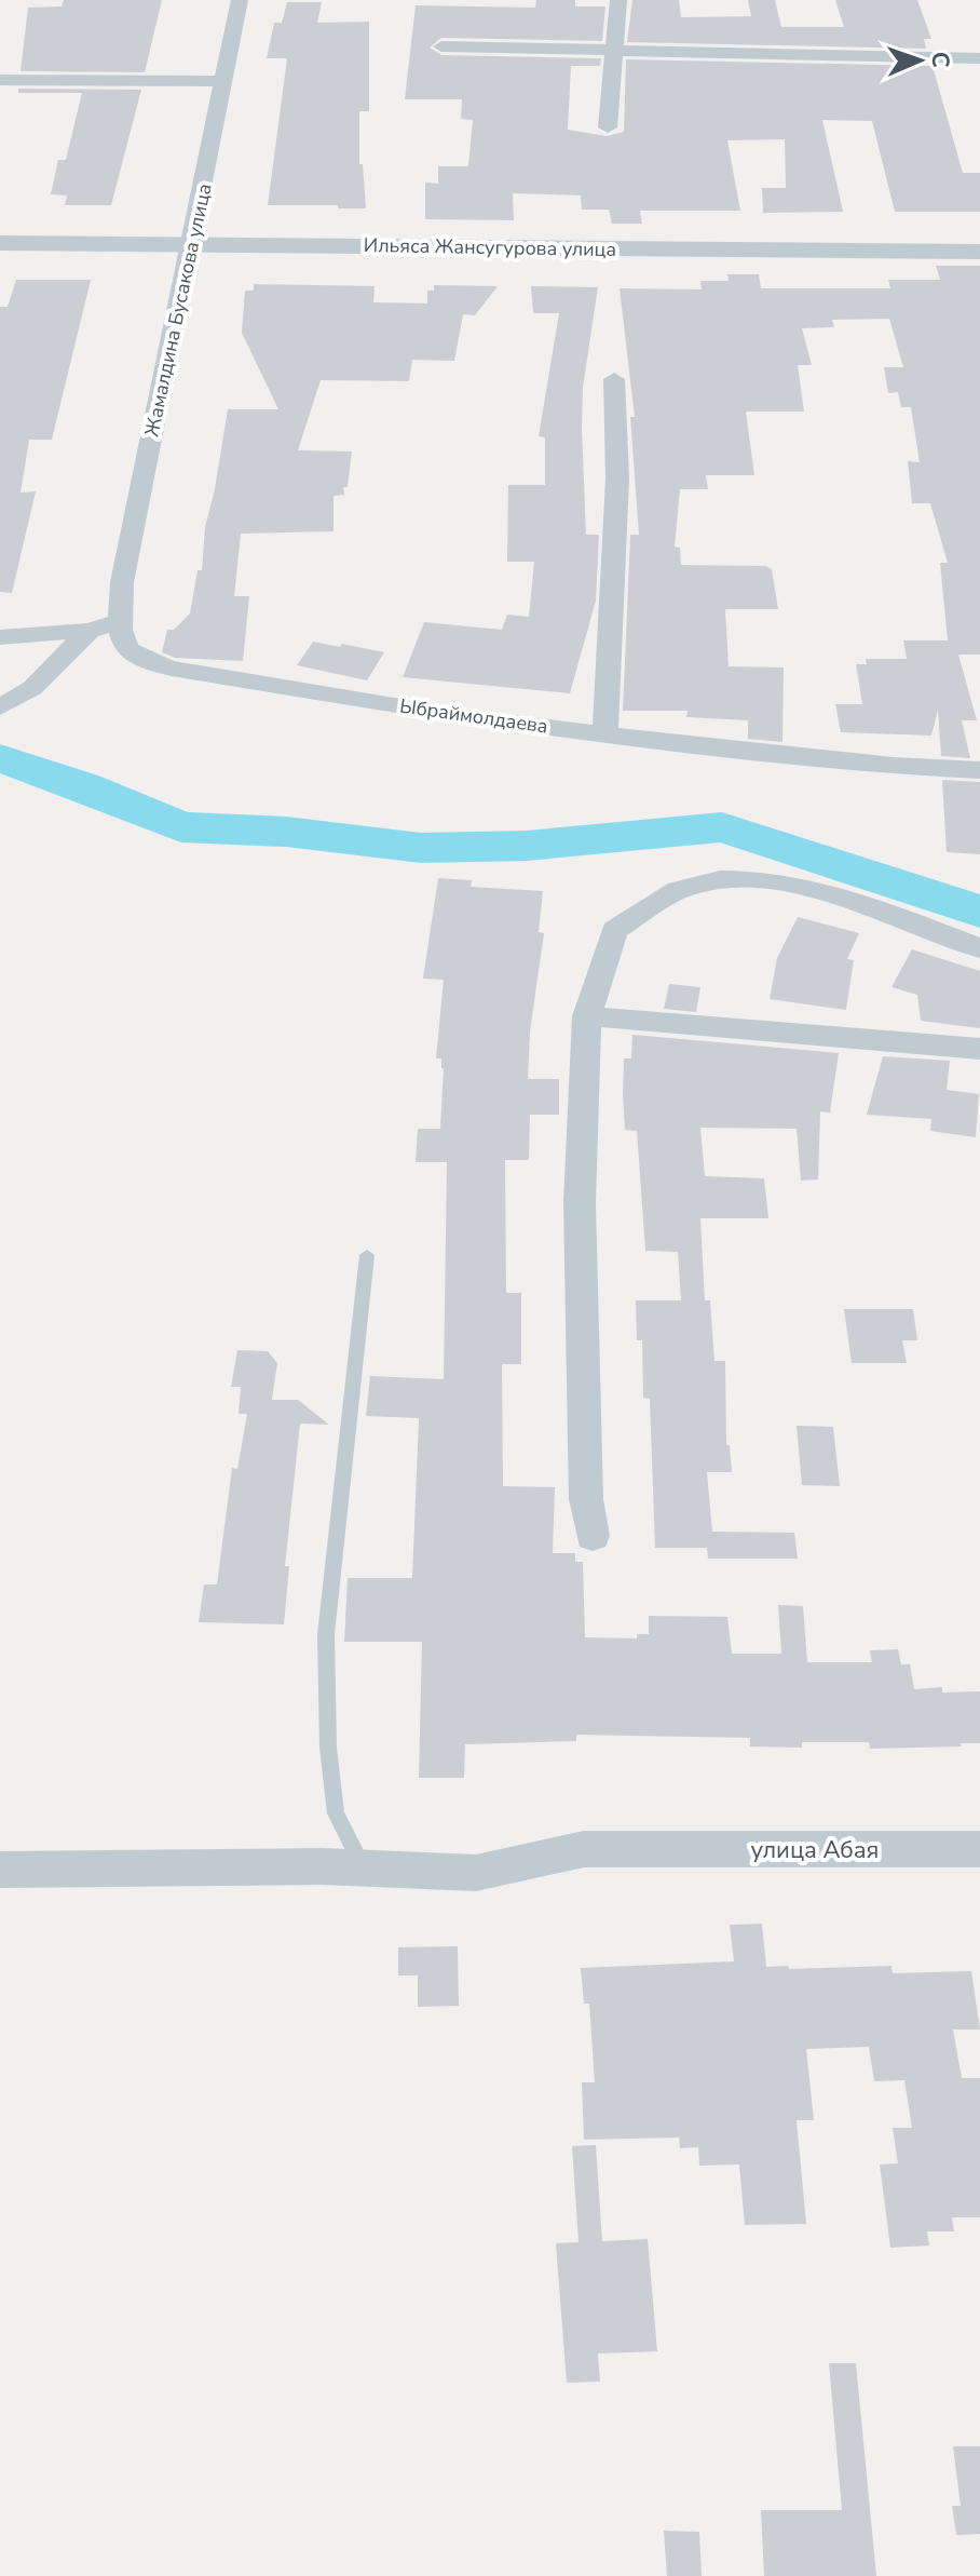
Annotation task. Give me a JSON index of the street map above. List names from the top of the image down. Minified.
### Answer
{"streets":{"street":["Ильяса Жансугурова улица","Жамалдина Бусакова улица","Ыбраймолдаева","улица Абая"]},"crossings":[["Ильяса Жансугурова улица","Жамалдина Бусакова улица"],["Жамалдина Бусакова улица","Ыбраймолдаева"]],"north":"right"}
